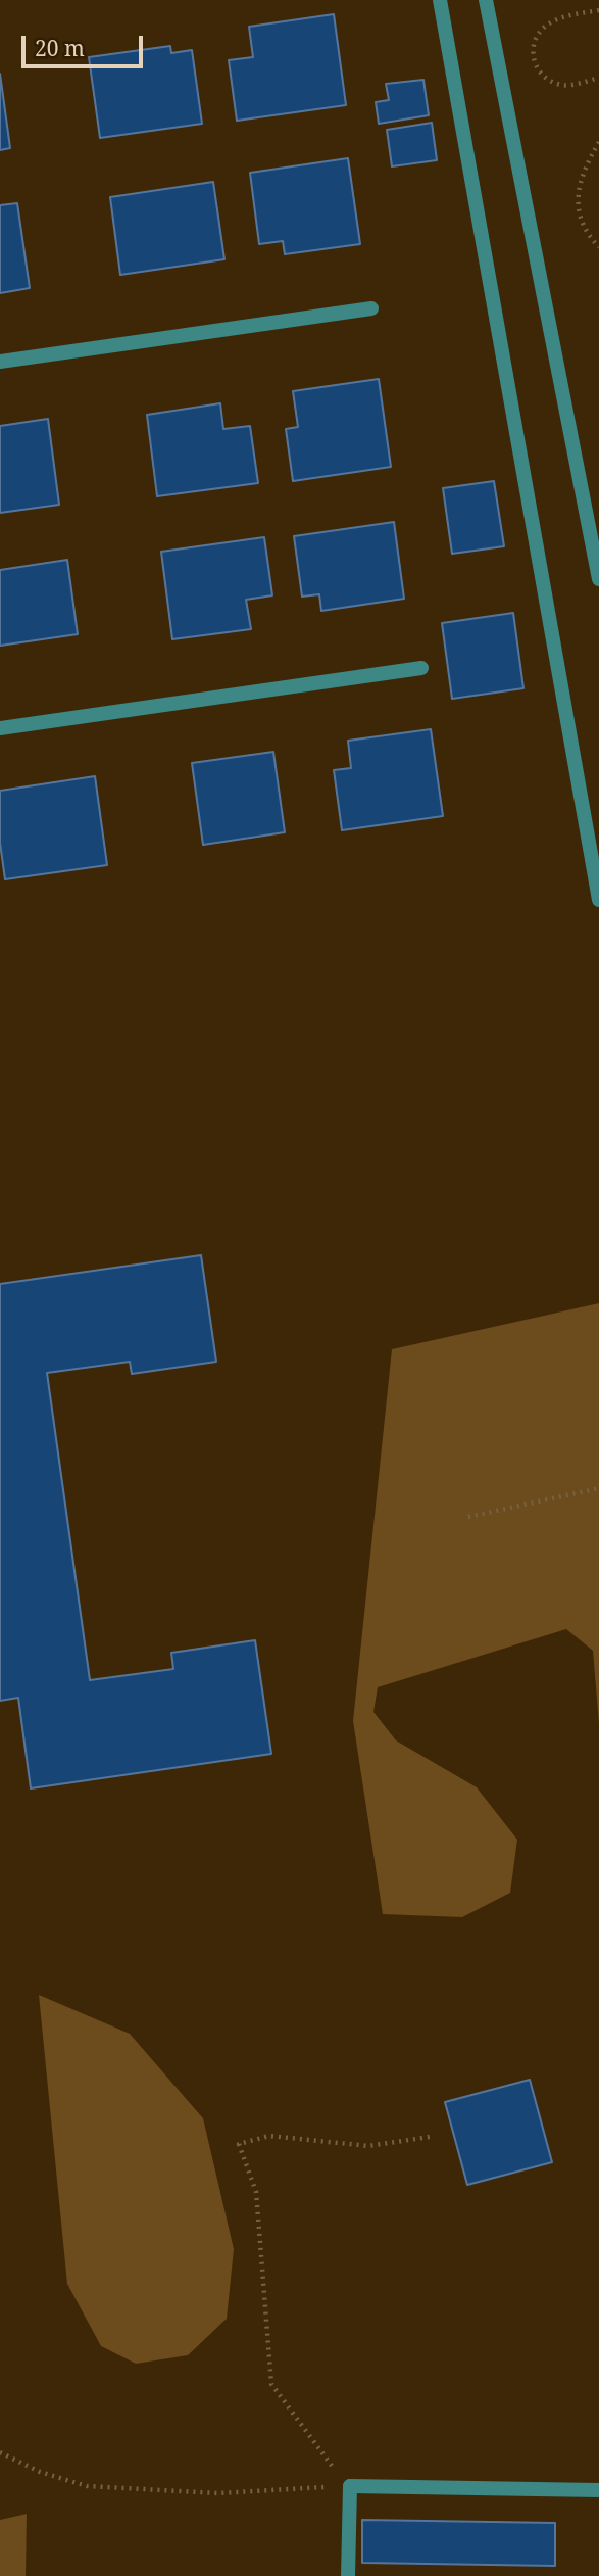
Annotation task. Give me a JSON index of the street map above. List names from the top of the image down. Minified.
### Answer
{"scale_bar":"20 m"}
